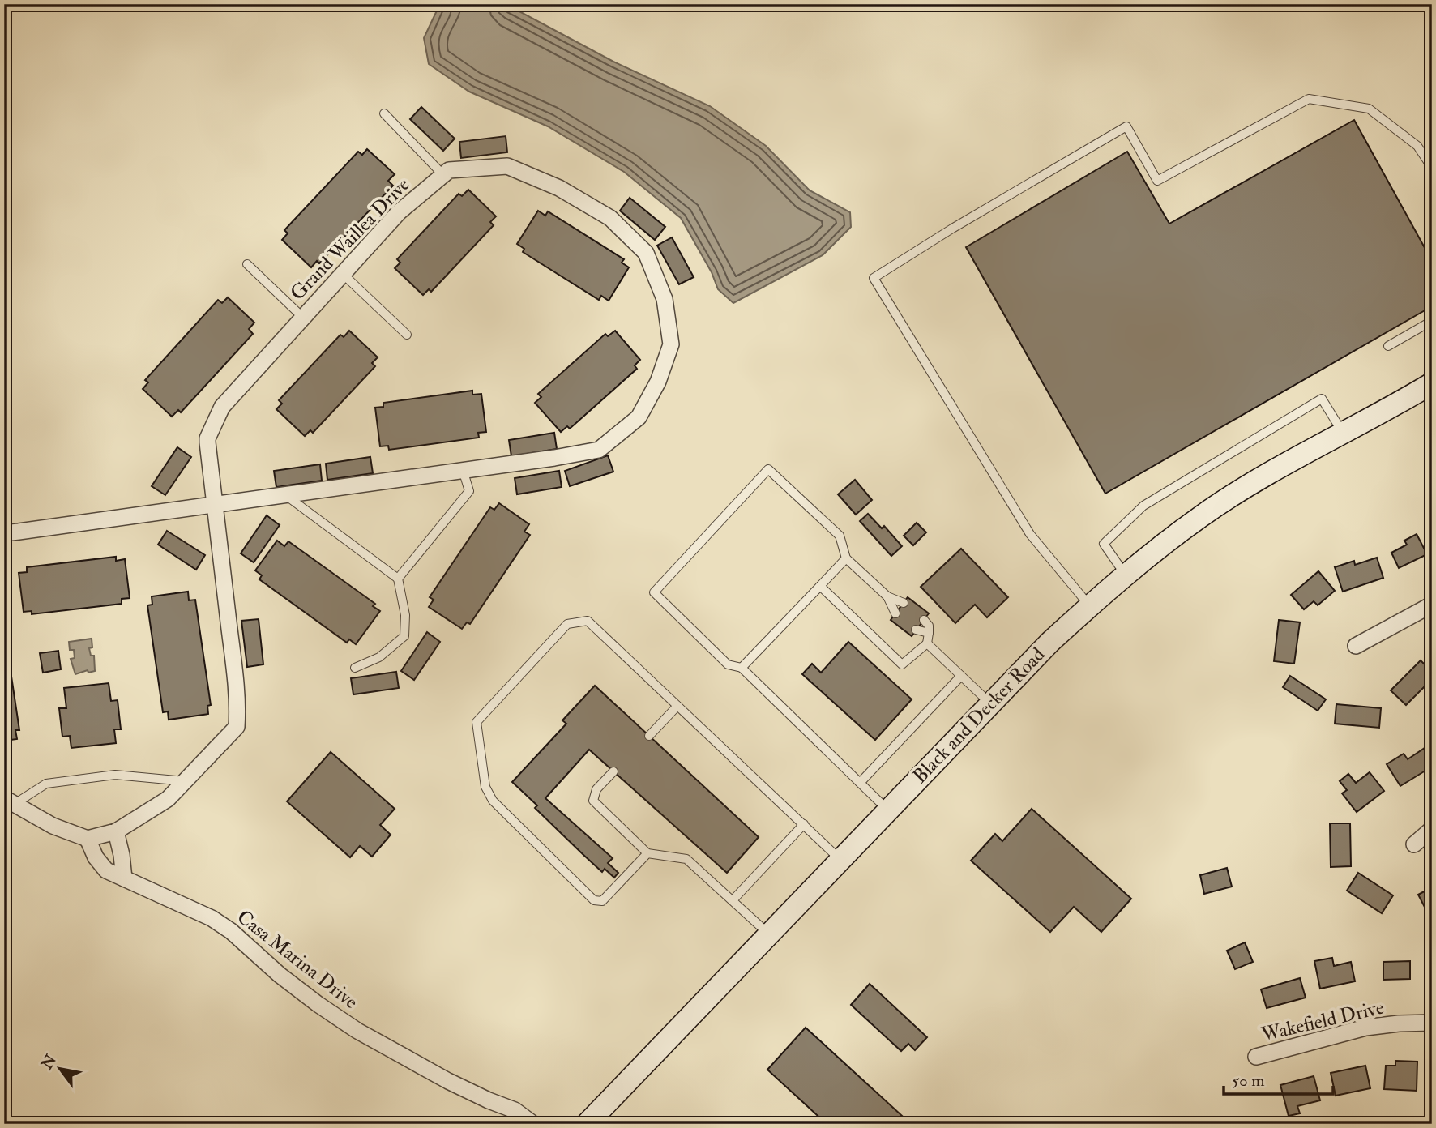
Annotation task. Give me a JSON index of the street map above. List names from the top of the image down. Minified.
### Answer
{"streets":{"main road":["Black and Decker Road"],"street":["Grand Waillea Drive","Casa Marina Drive","Wakefield Drive"]},"crossings":[["Grand Waillea Drive","Casa Marina Drive"]],"scale_bar":"50 m","north":"top left"}
